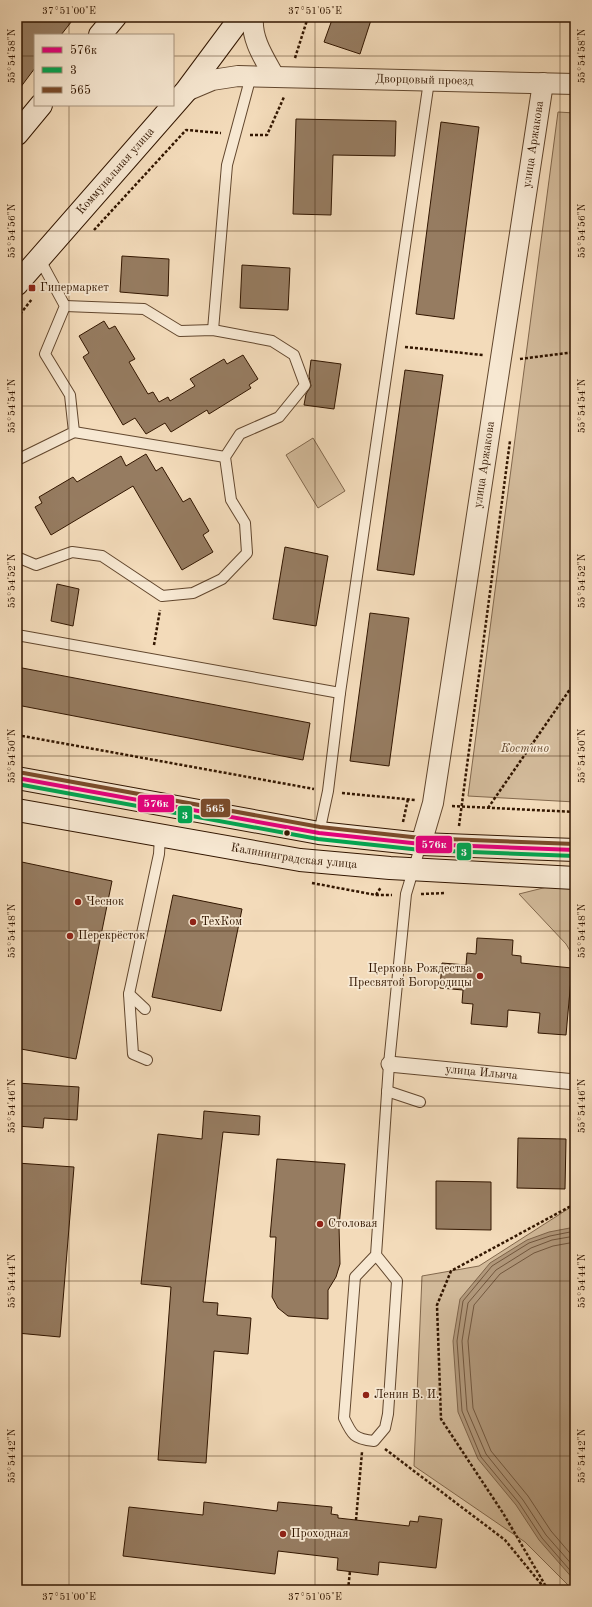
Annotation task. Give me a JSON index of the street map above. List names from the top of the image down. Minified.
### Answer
{"streets":{"main road":["Коммунальная улица","Калининградская улица"],"street":["Дворцовый проезд","улица Аржакова","улица Ильича"]},"crossings":[["Дворцовый проезд","улица Аржакова"],["Дворцовый проезд","Коммунальная улица"]],"parks":["Костино"],"places":{"transit":["Гипермаркет"],"other":["Чеснок","ТехКом","Перекрёсток","Церковь Рождества Пресвятой Богородицы","Столовая","Ленин В. И.","Проходная"]},"lines":["transit line 565","transit line 576к","transit line 3"],"legend":["576к","3","565"],"coordinates":["37°51'00\"E","37°51'05\"E","55°54'58\"N","55°54'56\"N","55°54'54\"N","55°54'52\"N","55°54'50\"N","55°54'48\"N","55°54'46\"N","55°54'44\"N","55°54'42\"N"]}
